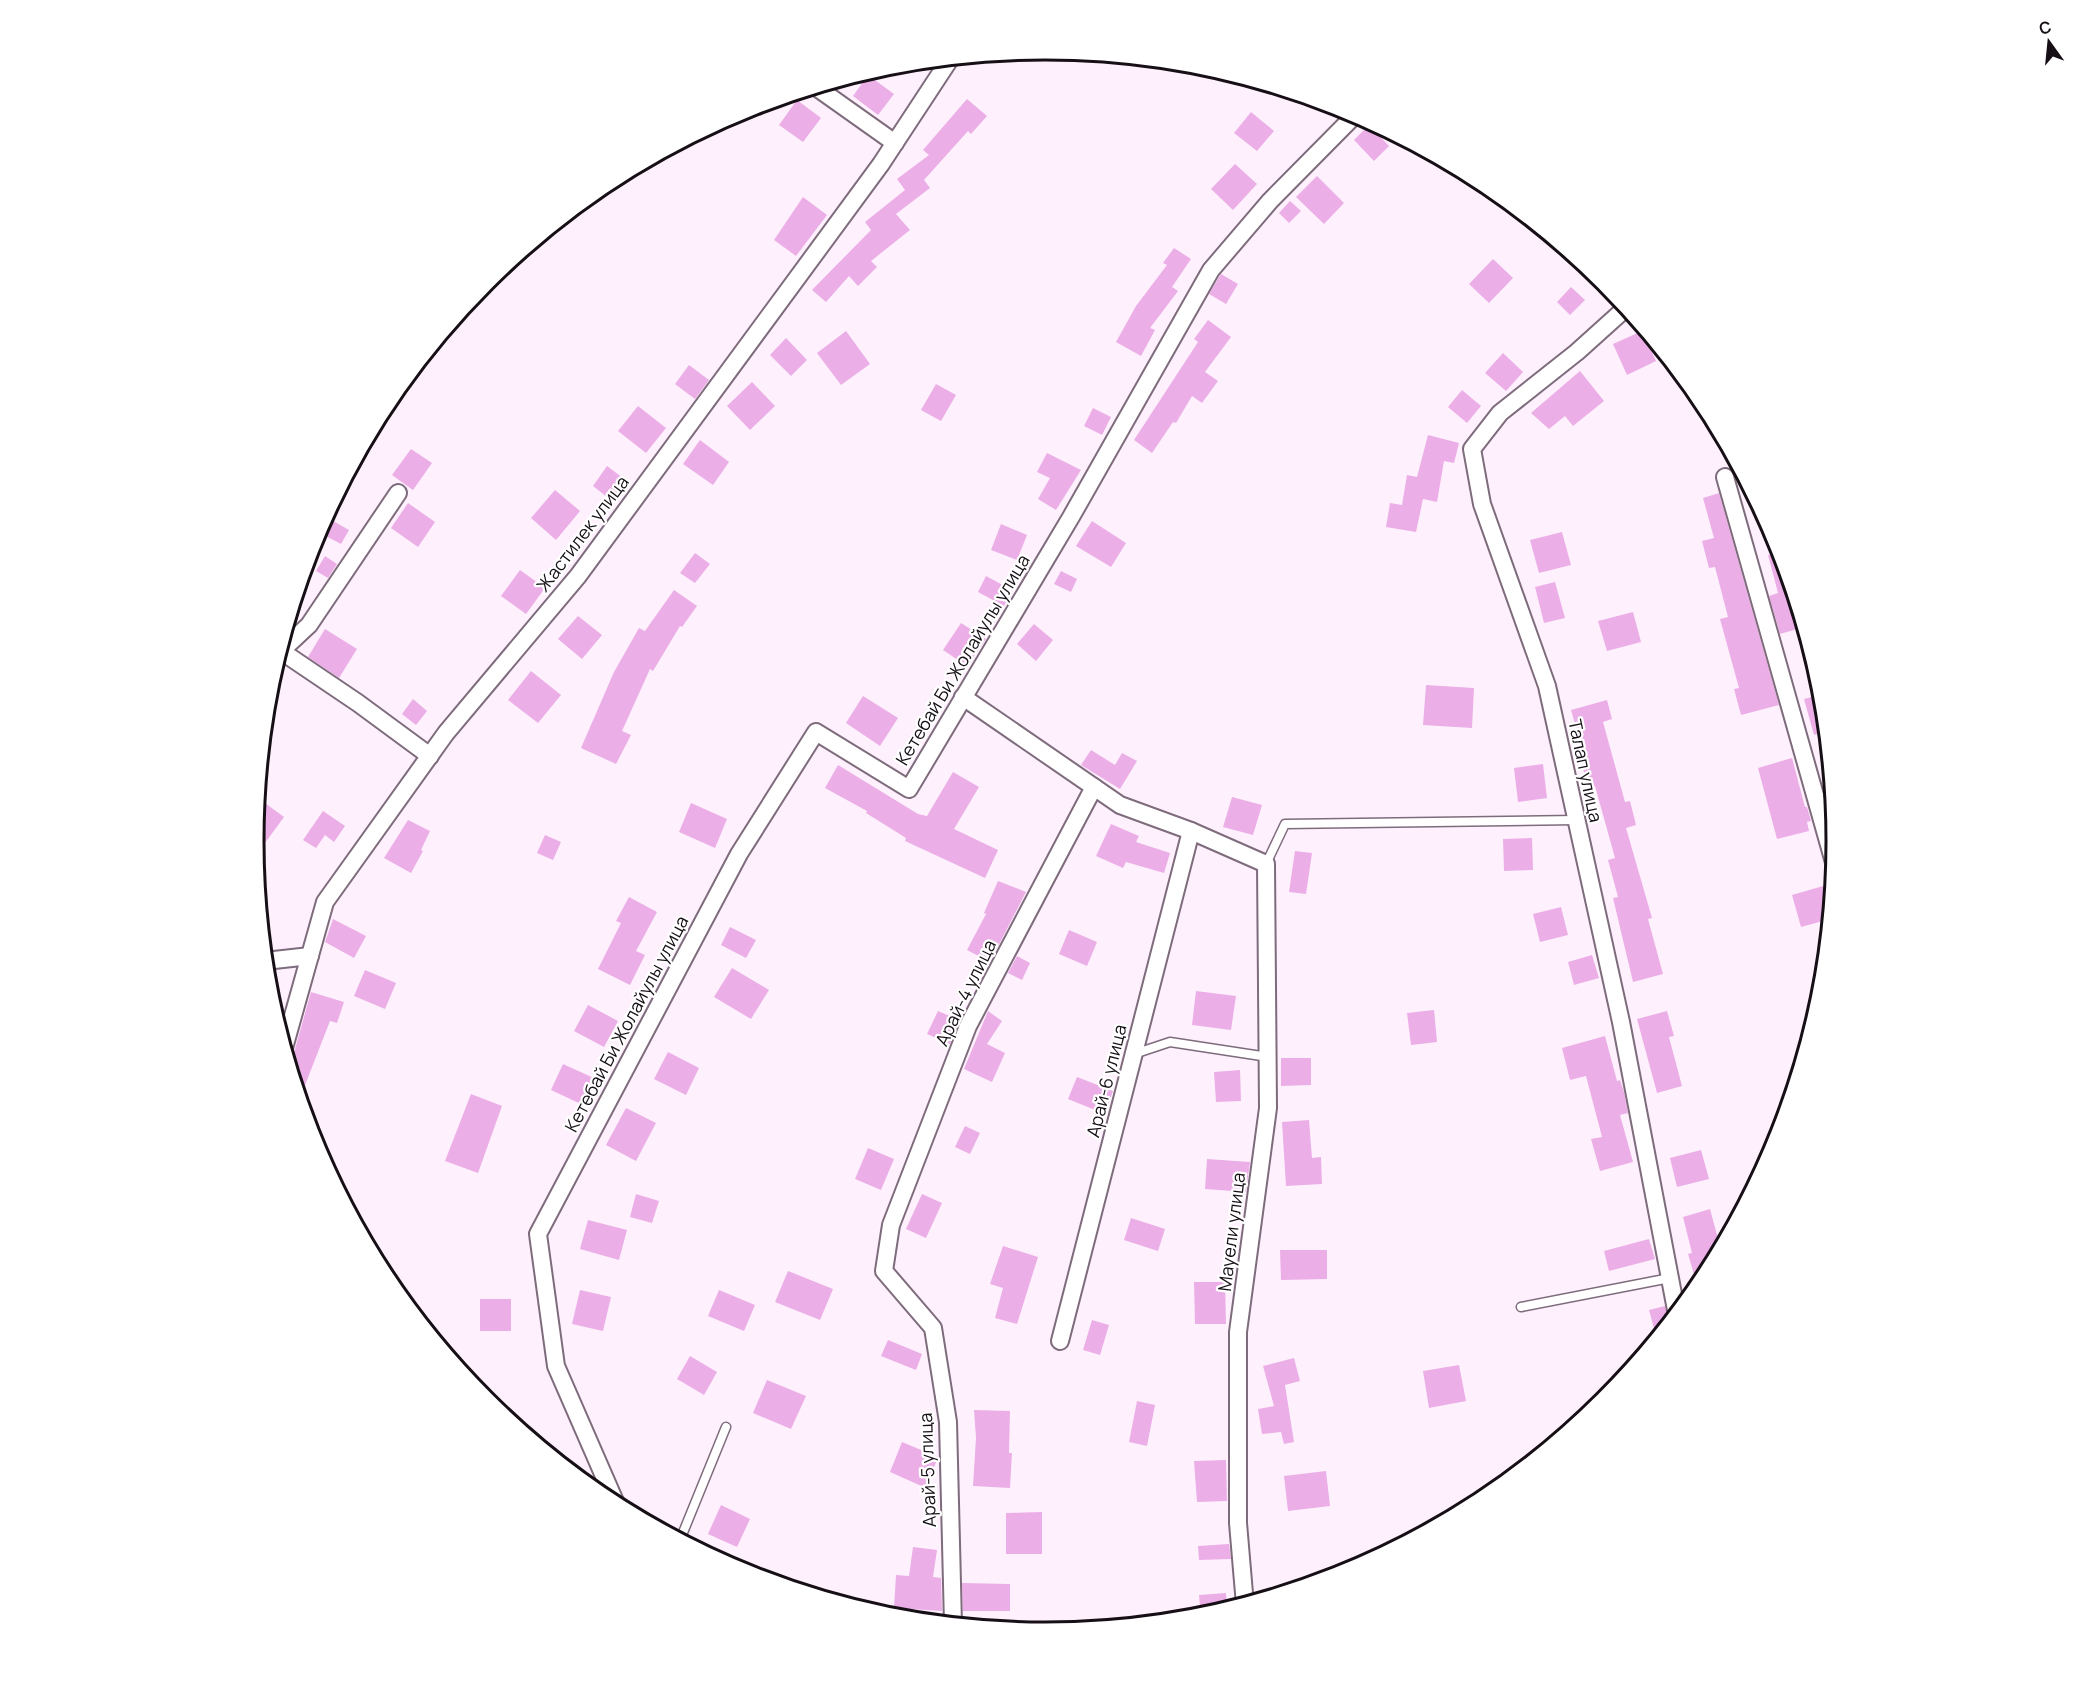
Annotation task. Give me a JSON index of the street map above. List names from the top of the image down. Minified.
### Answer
{"streets":{"street":["Жастилек улица","Кетебай Би Жолайулы улица","Талап улица","Арай-4 улица","Арай-6 улица","Мауели улица","Арай-5 улица"]},"crossings":[["Арай-4 улица","Арай-5 улица"]],"north":"top"}
